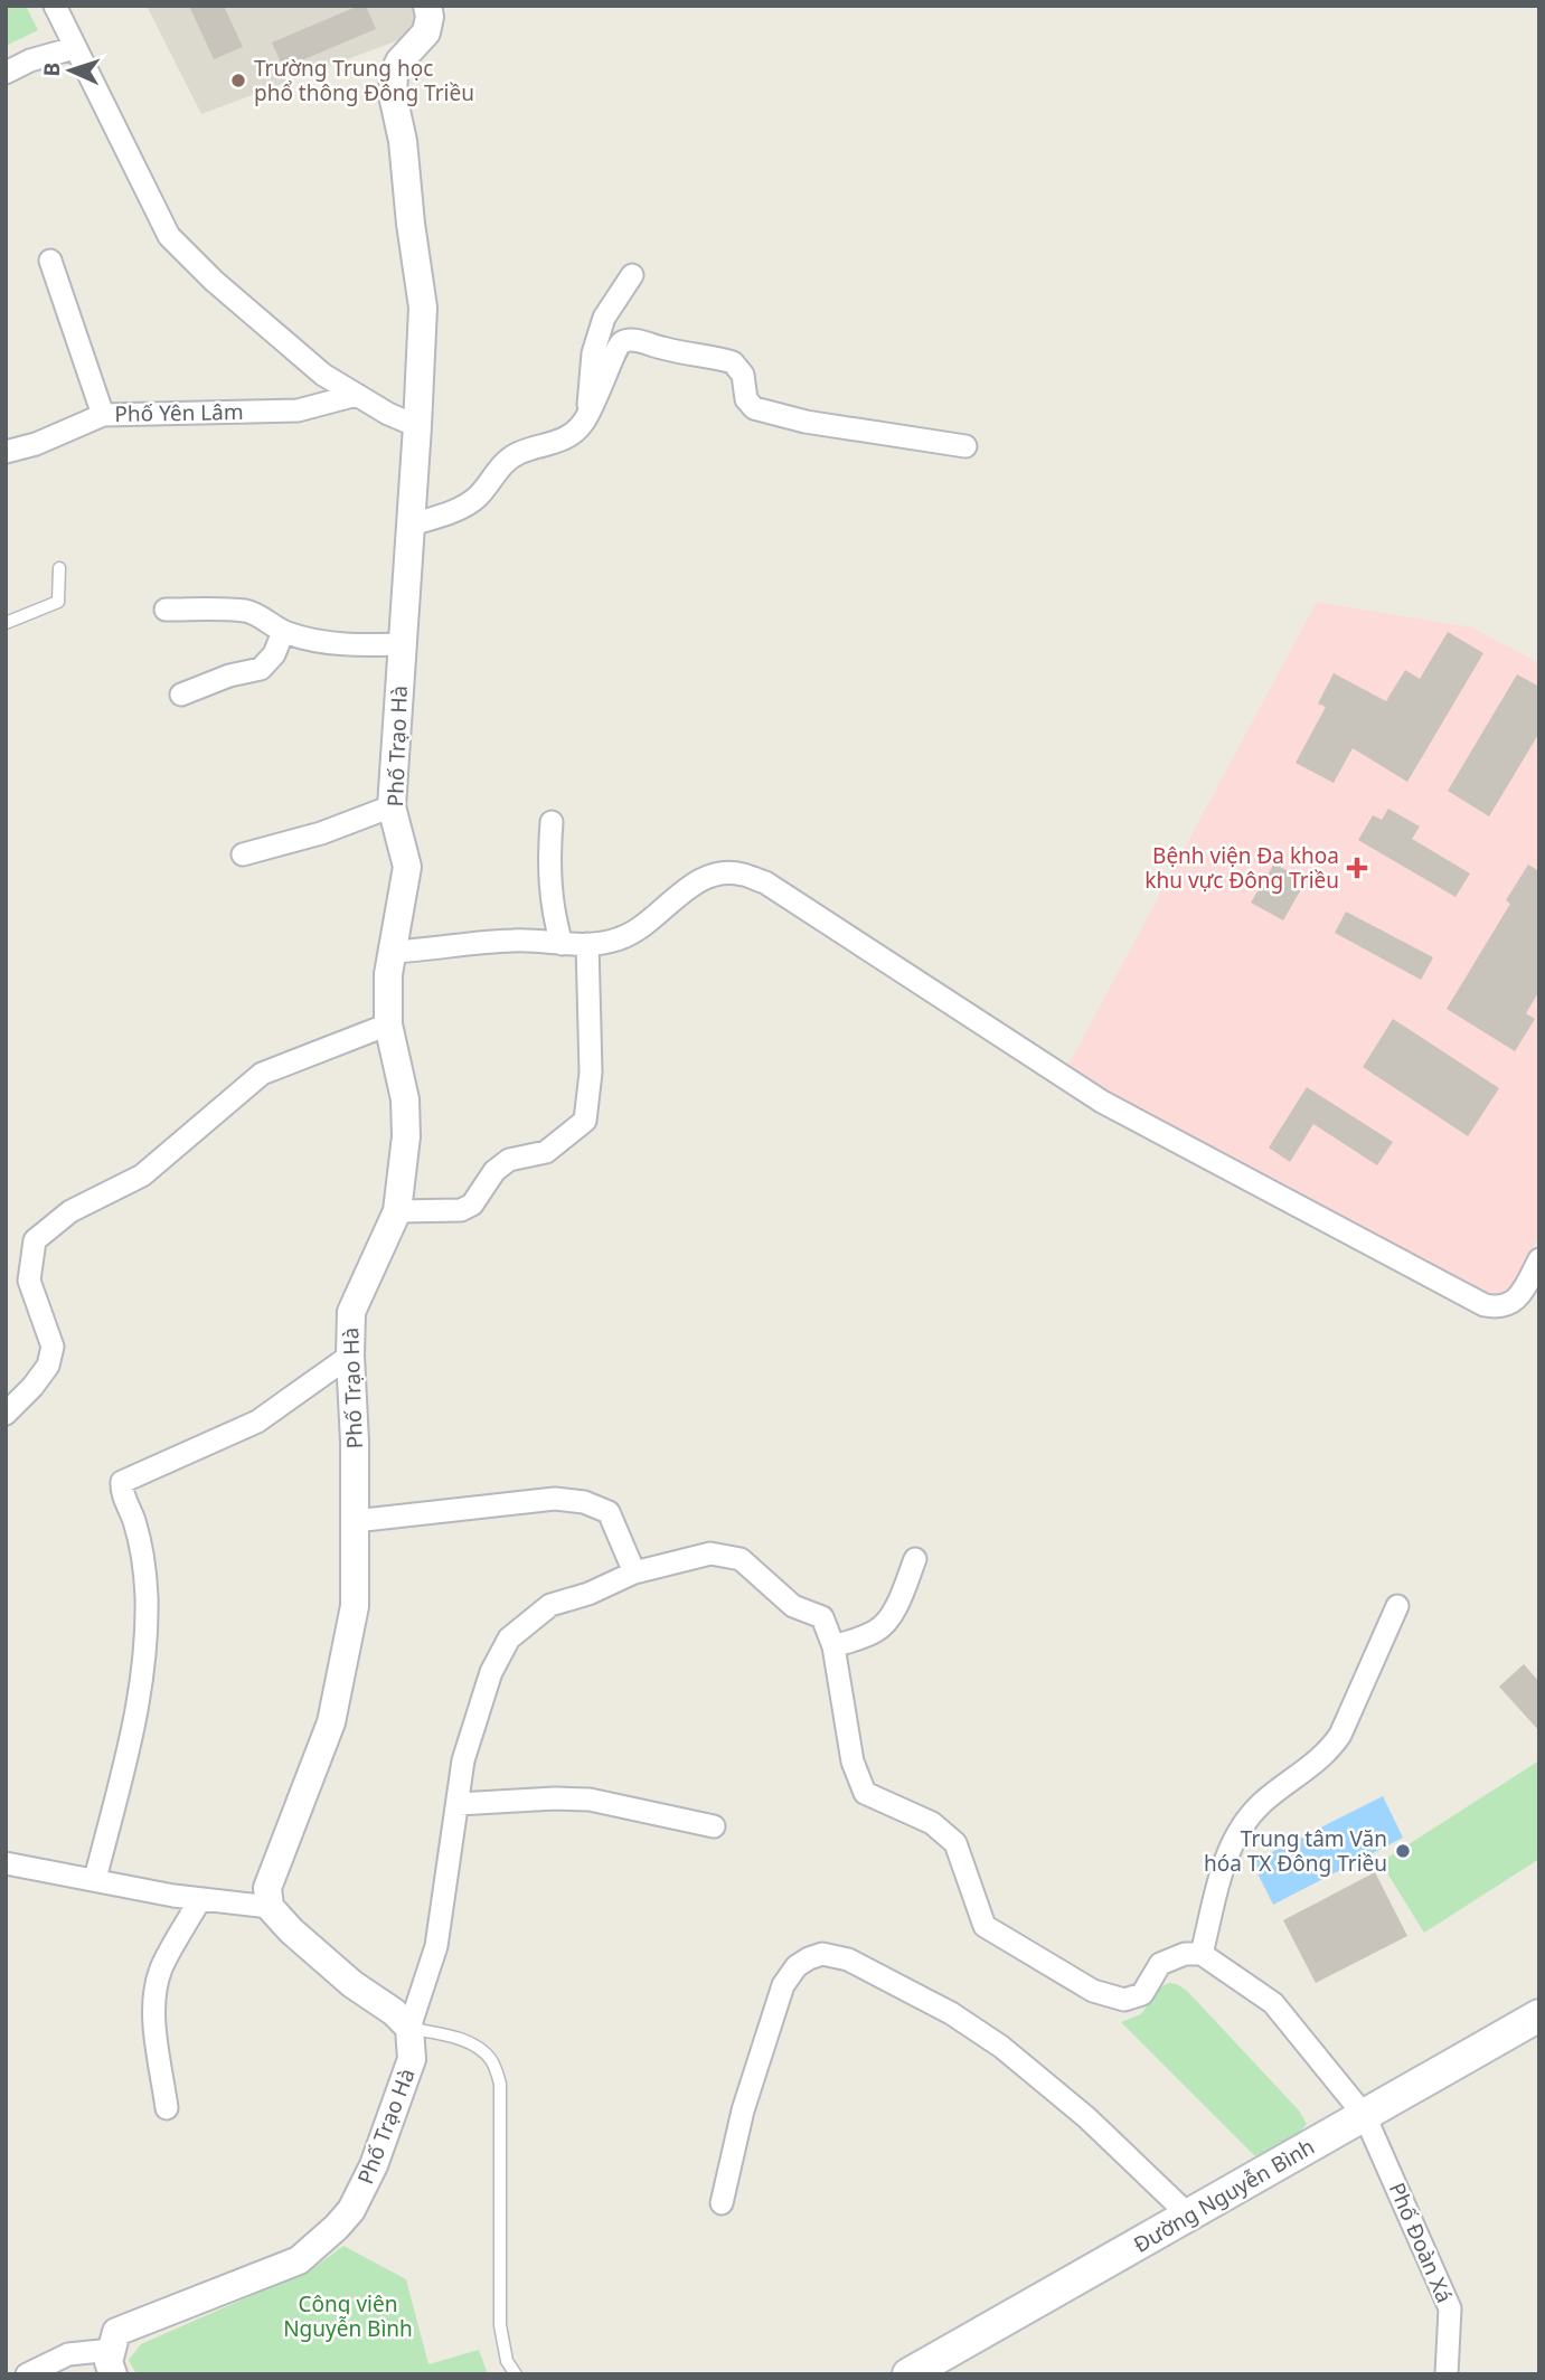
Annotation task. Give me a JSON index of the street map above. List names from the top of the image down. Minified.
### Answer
{"streets":{"main road":["Đường Nguyễn Bình"],"street":["Phố Yên Lâm","Phố Trạo Hà","Phố Đoàn Xá"]},"crossings":[["Đường Nguyễn Bình","Phố Đoàn Xá"]],"parks":["Công viên Nguyễn Bình"],"places":{"other":["Trường Trung học phổ thông Đông Triều","Trung tâm Văn hóa TX Đông Triều"],"health":["Bệnh viện Đa khoa khu vực Đông Triều"]},"north":"left"}
